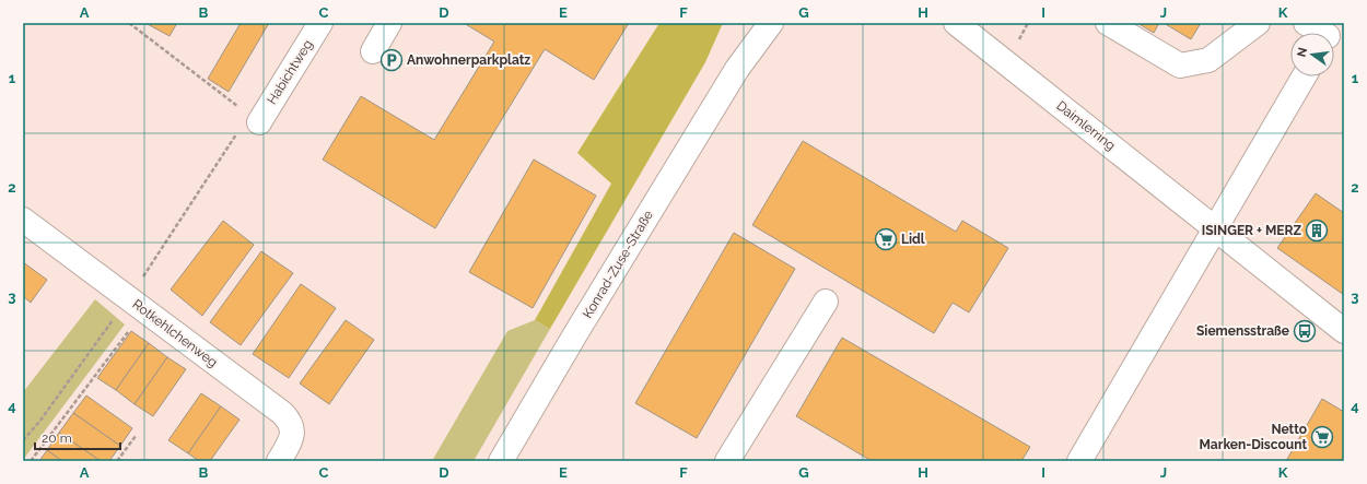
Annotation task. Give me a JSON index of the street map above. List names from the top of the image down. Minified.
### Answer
{"streets":{"street":["Habichtweg","Daimlerring","Konrad-Zuse-Straße","Rotkehlchenweg"]},"places":{"parking":["Anwohnerparkplatz"],"building":["ISINGER + MERZ"],"supermarket":["Lidl","Netto Marken-Discount"],"bus stop":["Siemensstraße"]},"scale_bar":"20 m","north":"left","grid":{"columns":["A","B","C","D","E","F","G","H","I","J","K"],"rows":["1","2","3","4"]}}
